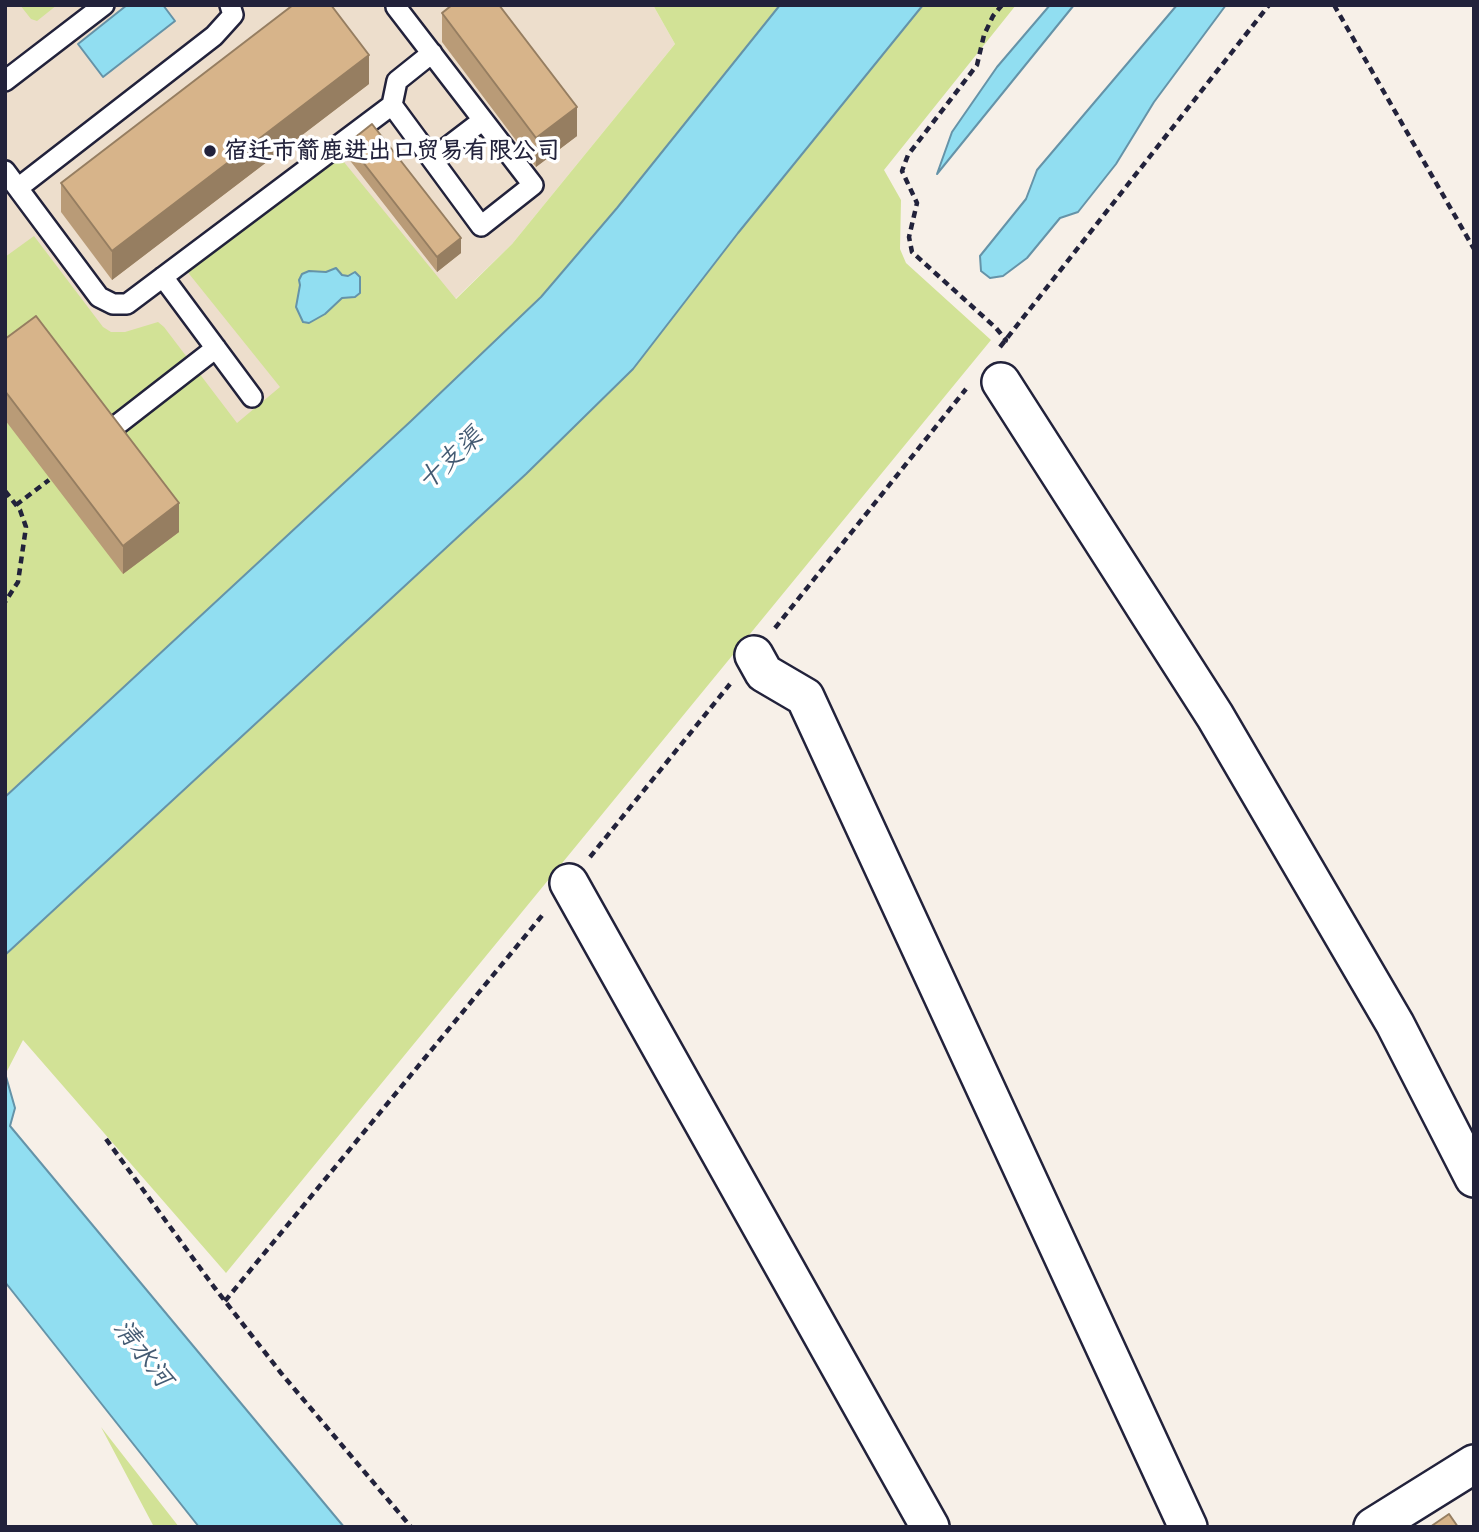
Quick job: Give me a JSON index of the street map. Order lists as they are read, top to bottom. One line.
{"water":["十支渠","清水河"],"places":["宿迁市箭鹿进出口贸易有限公司"]}
